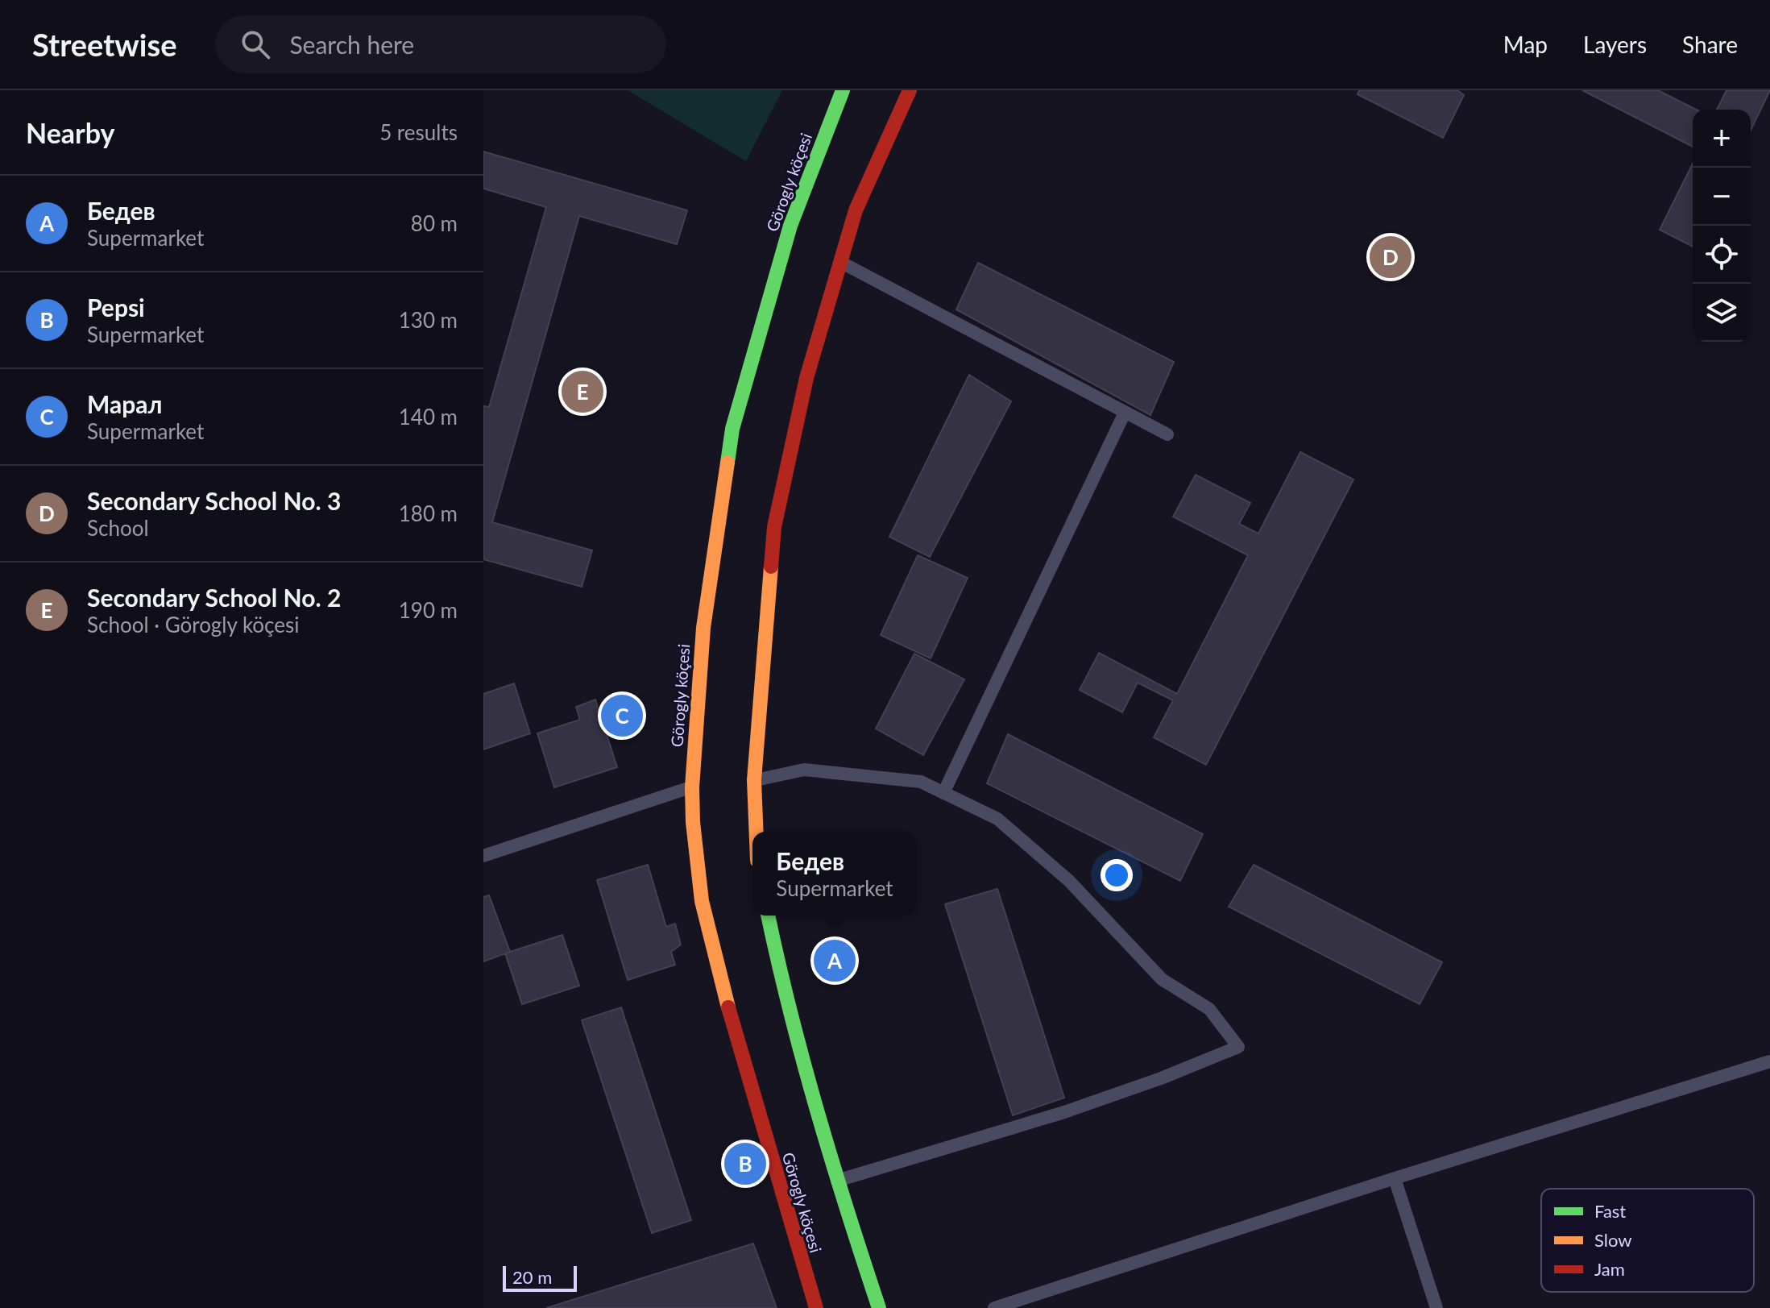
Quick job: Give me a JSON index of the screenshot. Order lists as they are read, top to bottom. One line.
{"streets":{"main road":["Görogly köçesi"]},"legend":["Fast","Slow","Jam"],"scale_bar":"20 m","page":{"header":"Streetwise","search":"Search here","nav":["Map","Layers","Share"],"heading":["Nearby","5 results"],"map_buttons":["+","−"],"list":[{"mark":"A","name":"Бедев","note":"Supermarket","value":"80 m"},{"mark":"B","name":"Pepsi","note":"Supermarket","value":"130 m"},{"mark":"C","name":"Марал","note":"Supermarket","value":"140 m"},{"mark":"D","name":"Secondary School No. 3","note":"School","value":"180 m"},{"mark":"E","name":"Secondary School No. 2","note":"School · Görogly köçesi","value":"190 m"}],"pins":["D","E","C","A","B"],"popup":["Бедев","Supermarket"],"scale":"20 m"}}
